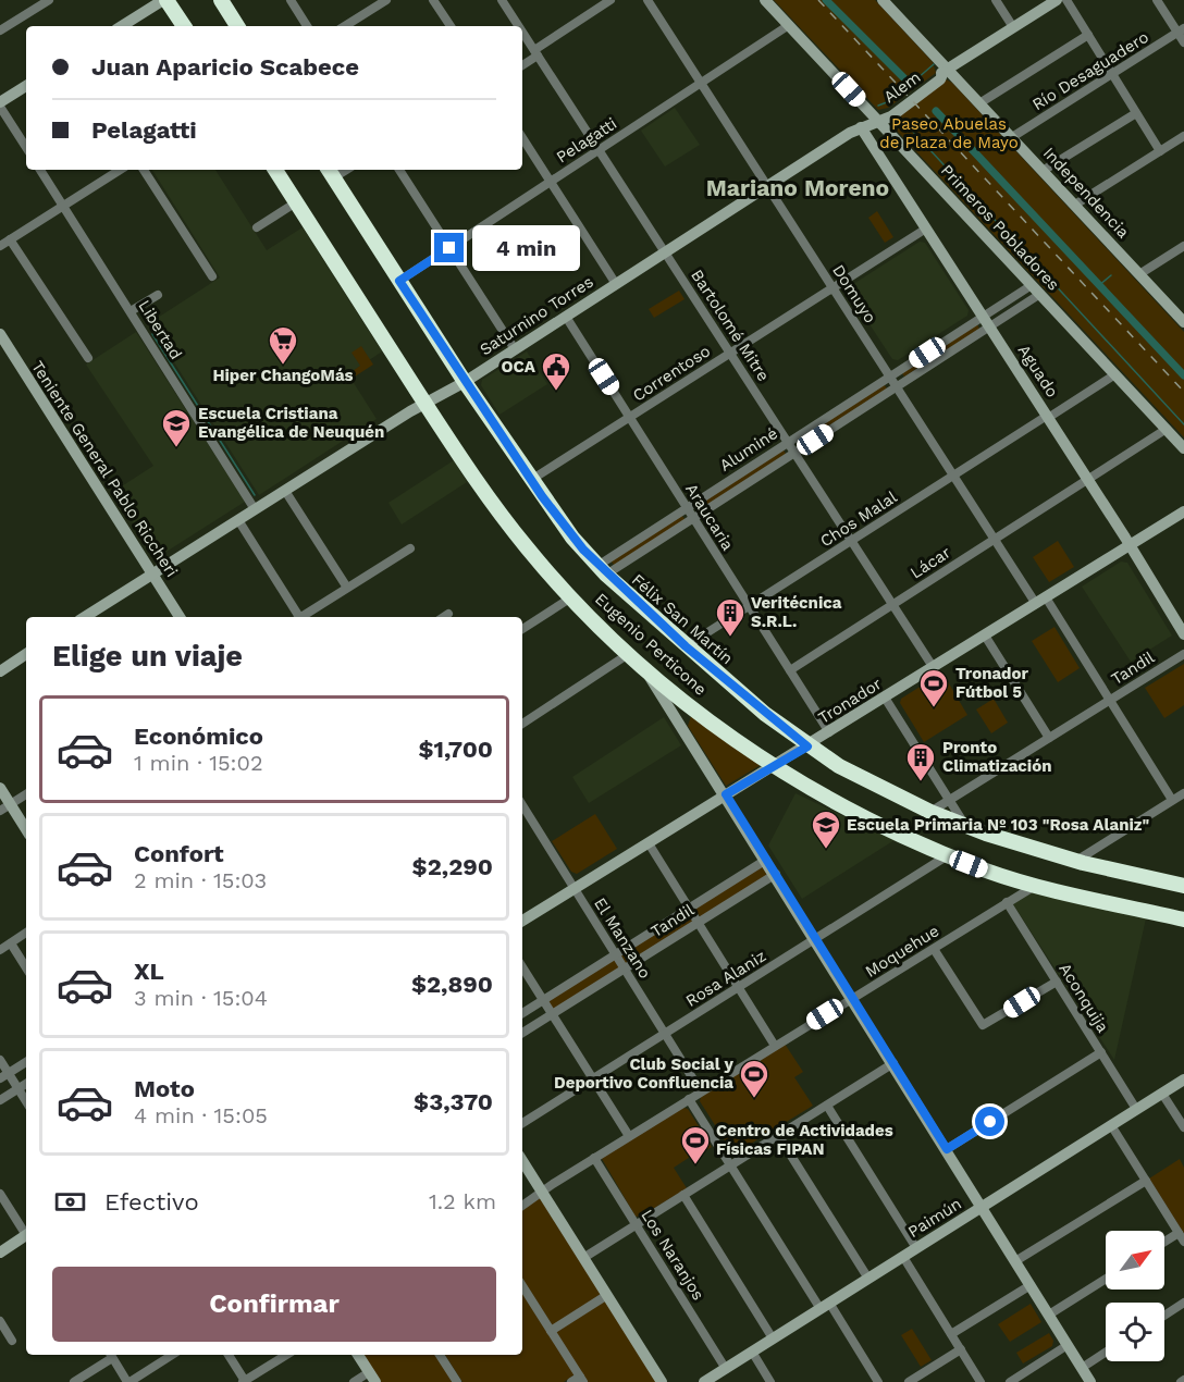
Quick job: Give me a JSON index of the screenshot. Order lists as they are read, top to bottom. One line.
{"streets":{"highway":["Félix San Martín","Eugenio Perticone"],"street":["Río Desaguadero","Alem","Pelagatti","Independencia","Primeros Pobladores","Domuyo","Saturnino Torres","Bartolomé Mitre","Libertad","Aguado","Correntoso","Aluminé","Teniente General Pablo Riccheri","Araucaria","Chos Malal","Lácar","Tandil","Tronador","El Manzano","Moquehue","Rosa Alaniz","Aconquija","Paimún","Los Naranjos"]},"crossings":[["Río Desaguadero","Independencia"],["Alem","Independencia"],["Alem","Primeros Pobladores"],["Alem","Saturnino Torres"],["Pelagatti","Primeros Pobladores"],["Pelagatti","Domuyo"],["Pelagatti","Bartolomé Mitre"],["Pelagatti","Félix San Martín"],["Primeros Pobladores","Saturnino Torres"],["Primeros Pobladores","Chos Malal"],["Primeros Pobladores","Lácar"],["Domuyo","Saturnino Torres"],["Domuyo","Correntoso"],["Domuyo","Aluminé"],["Domuyo","Chos Malal"],["Domuyo","Lácar"],["Domuyo","Tandil"],["Domuyo","Tronador"],["Saturnino Torres","Bartolomé Mitre"],["Saturnino Torres","Libertad"],["Saturnino Torres","Aguado"],["Saturnino Torres","Teniente General Pablo Riccheri"],["Saturnino Torres","Araucaria"],["Saturnino Torres","Félix San Martín"],["Saturnino Torres","Eugenio Perticone"],["Bartolomé Mitre","Correntoso"],["Bartolomé Mitre","Aluminé"],["Bartolomé Mitre","Chos Malal"],["Bartolomé Mitre","Lácar"],["Bartolomé Mitre","Tronador"],["Aguado","Correntoso"],["Aguado","Aluminé"],["Aguado","Chos Malal"],["Aguado","Lácar"],["Aguado","Tronador"],["Correntoso","Araucaria"],["Correntoso","Félix San Martín"],["Aluminé","Araucaria"],["Aluminé","Félix San Martín"],["Araucaria","Chos Malal"],["Araucaria","Lácar"],["Araucaria","Tronador"],["Chos Malal","Félix San Martín"],["Félix San Martín","Tandil"],["Félix San Martín","Tronador"],["Eugenio Perticone","Tronador"],["Eugenio Perticone","Moquehue"],["Eugenio Perticone","Rosa Alaniz"],["Tandil","El Manzano"],["Tronador","El Manzano"],["El Manzano","Moquehue"],["El Manzano","Rosa Alaniz"],["Moquehue","Aconquija"],["Moquehue","Los Naranjos"],["Aconquija","Paimún"],["Paimún","Los Naranjos"]],"districts":["Mariano Moreno"],"parks":["Paseo Abuelas de Plaza de Mayo"],"places":{"supermarket":["Hiper ChangoMás"],"public building":["OCA"],"school or university":["Escuela Cristiana Evangélica de Neuquén","Escuela Primaria Nº 103 \"Rosa Alaniz\""],"building":["Veritécnica S.R.L.","Pronto Climatización"],"sports":["Tronador Fútbol 5","Club Social y Deportivo Confluencia","Centro de Actividades Físicas FIPAN"]},"north":"top right","page":{"banner":["Juan Aparicio Scabece","Pelagatti"],"bubble":"4 min","heading":"Elige un viaje","list":[{"name":"Económico","note":"1 min · 15:02","value":"$1,700"},{"name":"Confort","note":"2 min · 15:03","value":"$2,290"},{"name":"XL","note":"3 min · 15:04","value":"$2,890"},{"name":"Moto","note":"4 min · 15:05","value":"$3,370"}],"pay":["Efectivo","1.2 km"],"buttons":"Confirmar"}}
